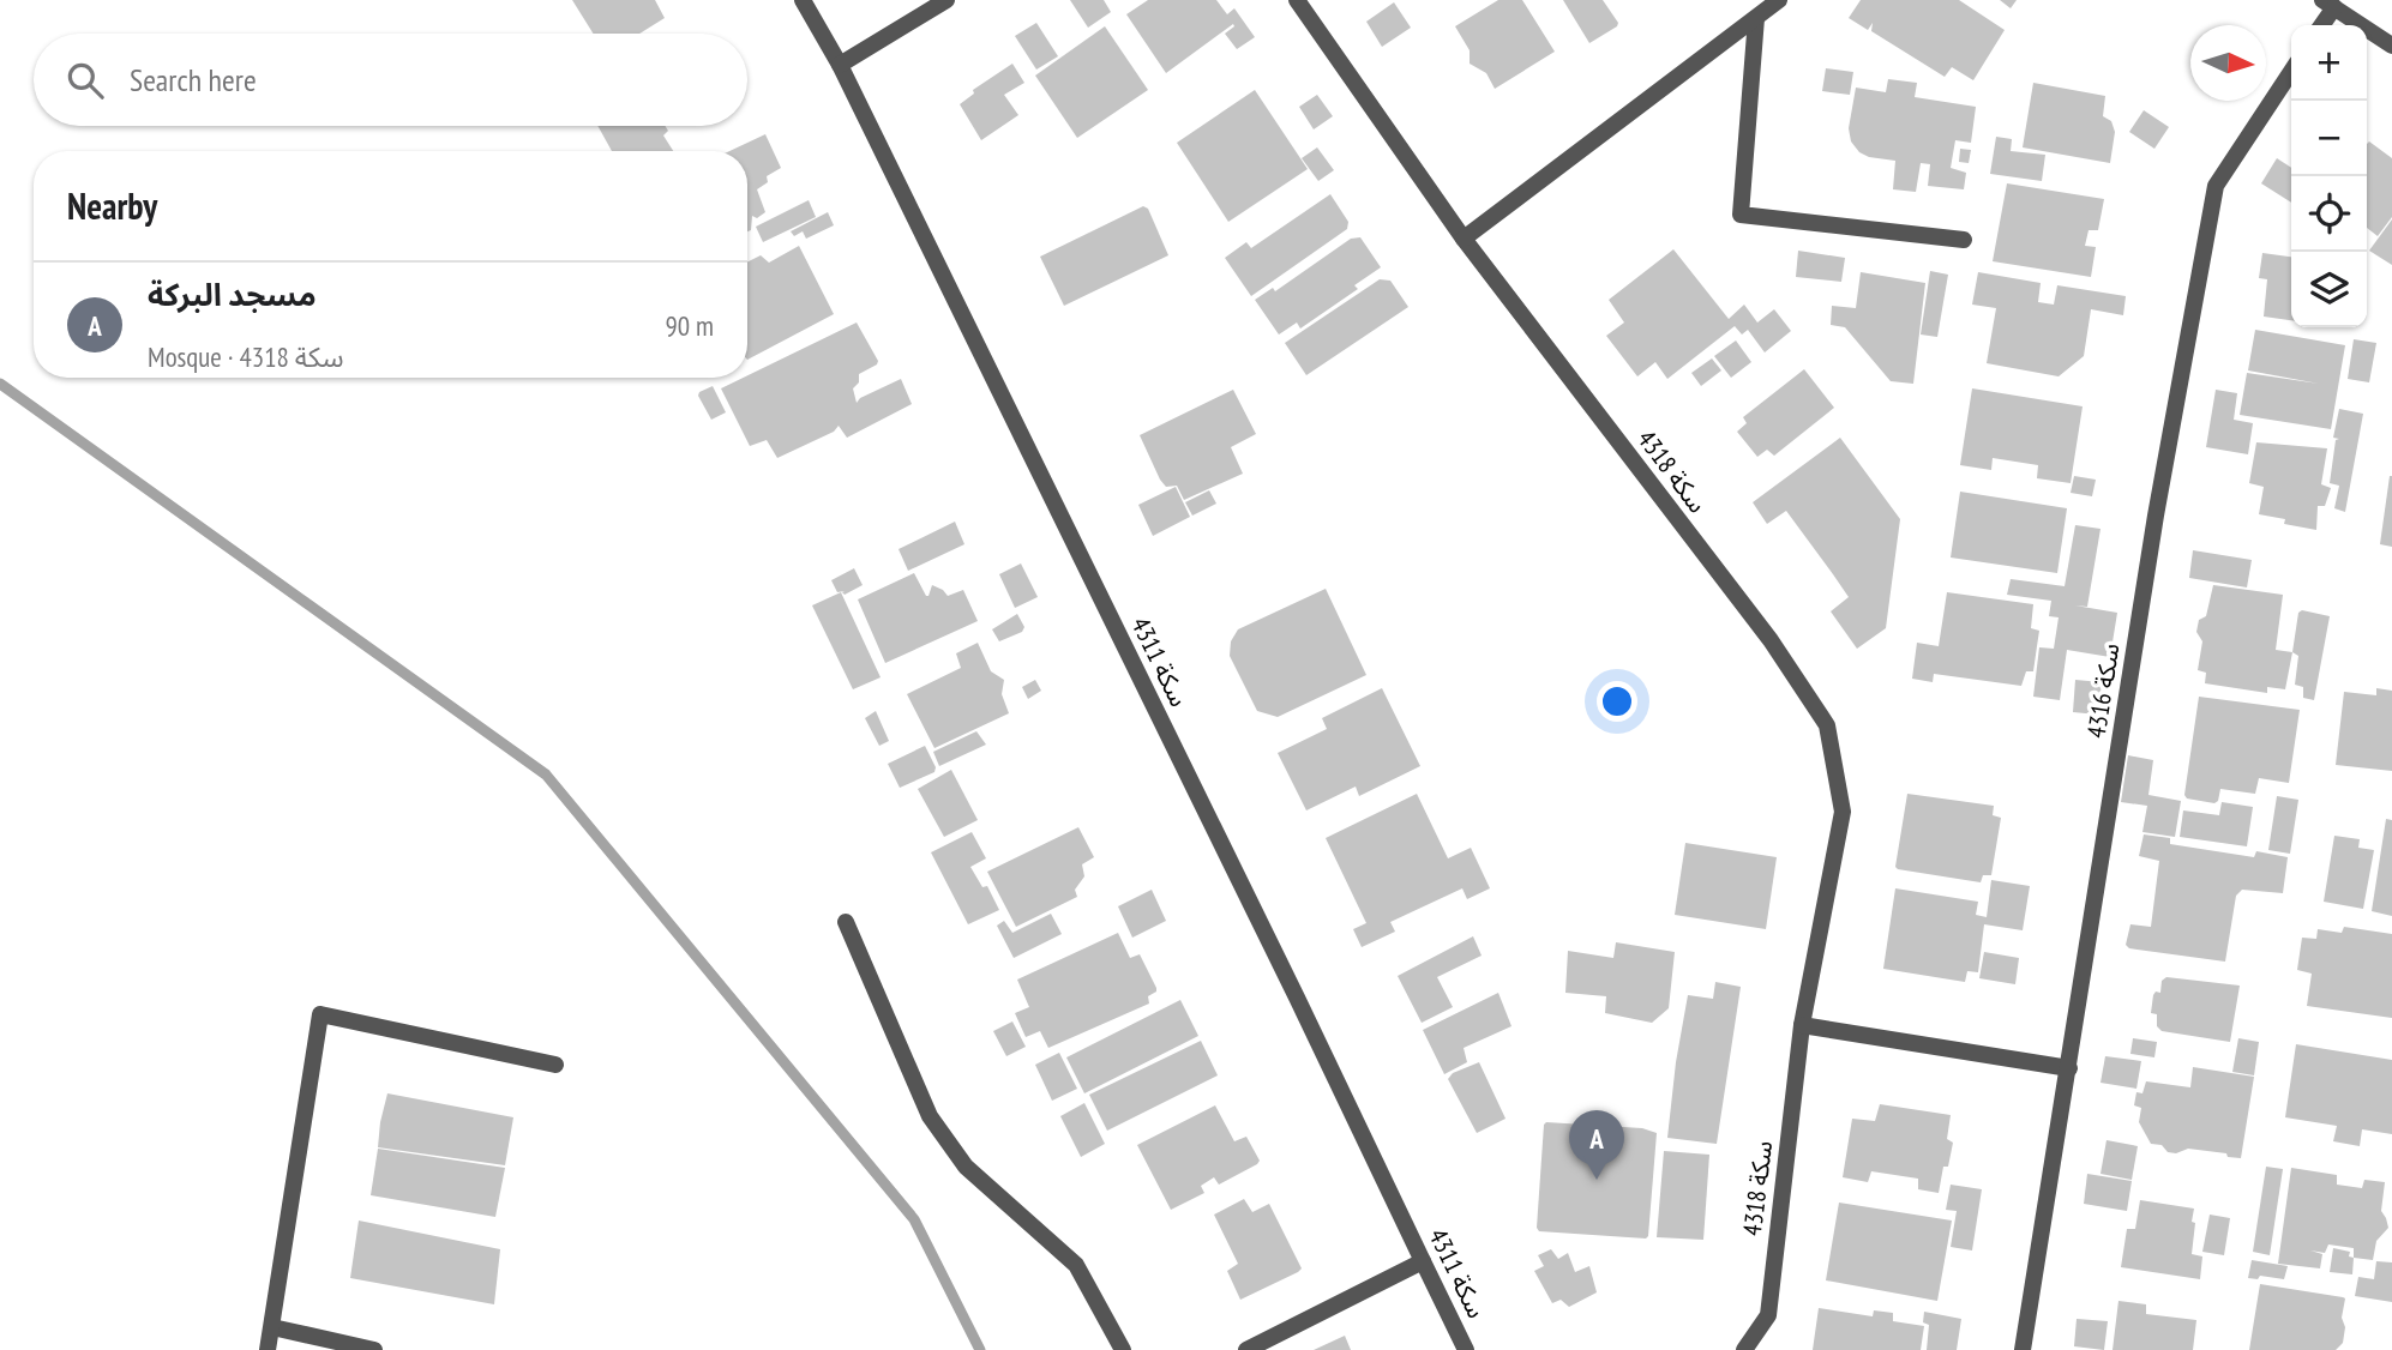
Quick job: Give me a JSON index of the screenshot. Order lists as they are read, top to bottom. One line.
{"streets":{"street":["سكة 4318","سكة 4311","سكة 4316"]},"north":"right","page":{"map_buttons":["+","−"],"search":"Search here","heading":"Nearby","list":[{"mark":"A","name":"مسجد البركة","note":"Mosque · سكة 4318","value":"90 m"}],"pins":"A"}}
